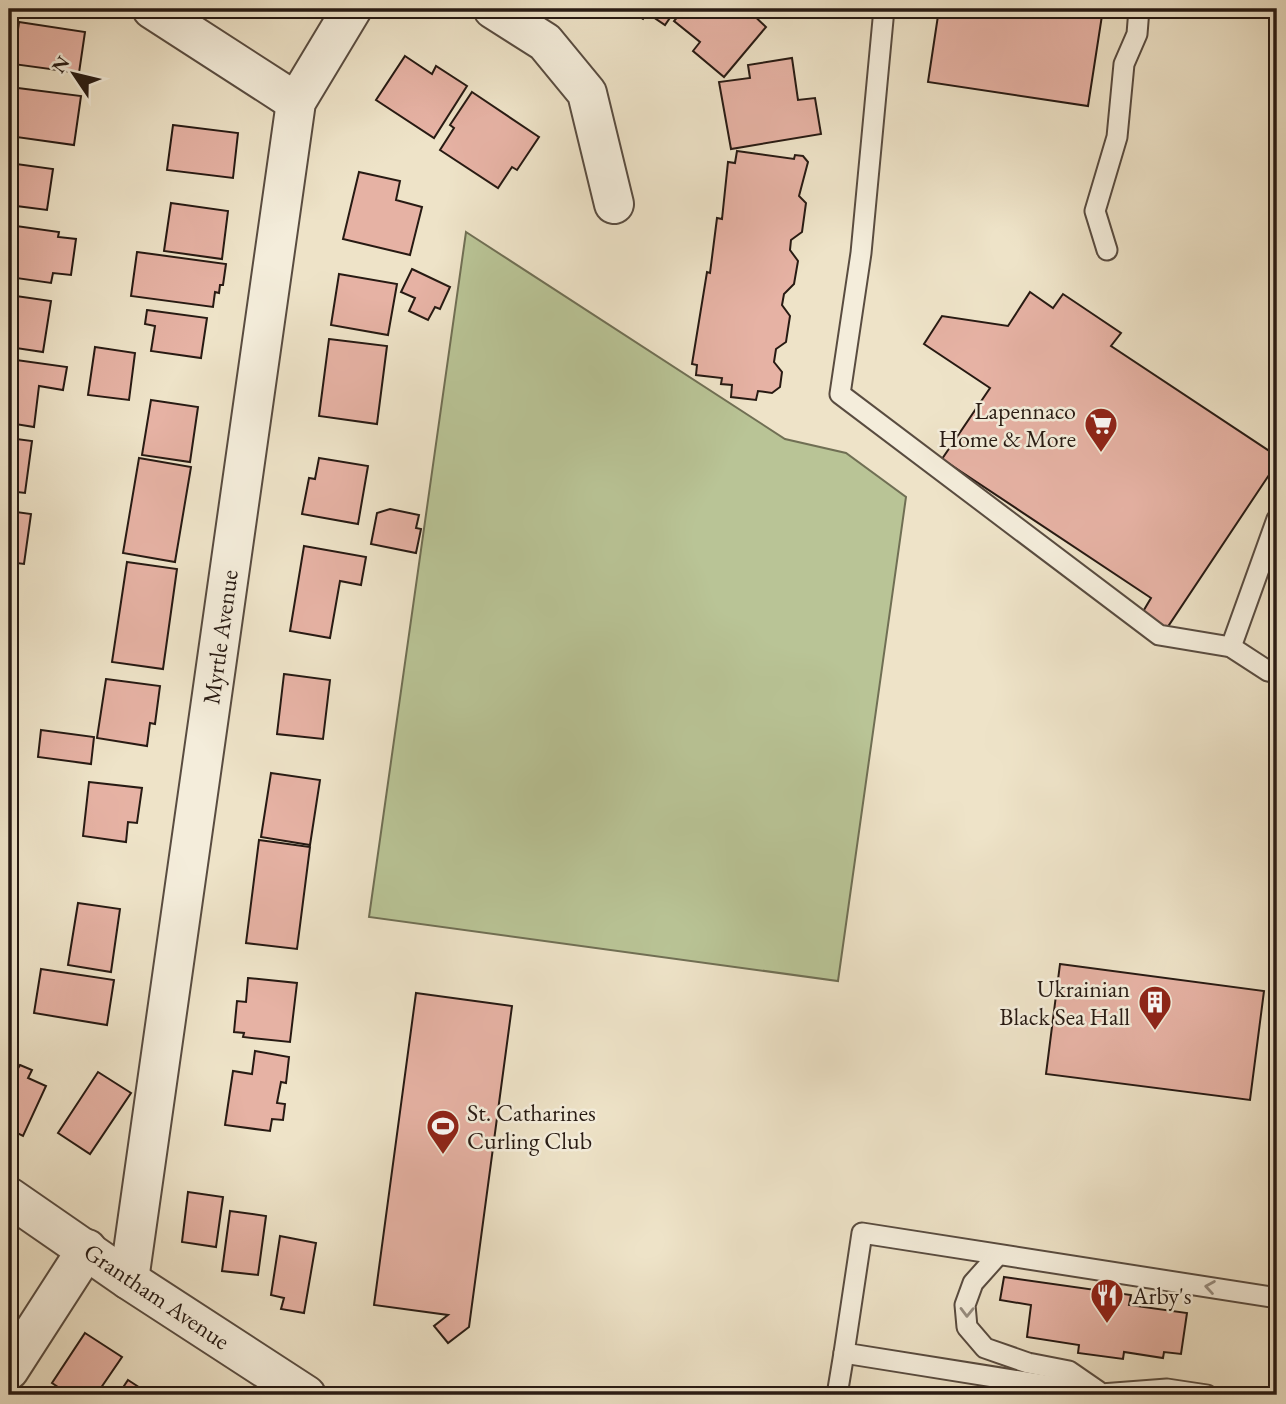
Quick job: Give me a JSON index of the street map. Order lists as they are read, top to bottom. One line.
{"streets":{"street":["Myrtle Avenue","Grantham Avenue"]},"crossings":[["Myrtle Avenue","Grantham Avenue"]],"places":{"supermarket":["Lapennaco Home & More"],"building":["Ukrainian Black Sea Hall"],"sports":["St. Catharines Curling Club"],"restaurant":["Arby's"]},"north":"top left"}
